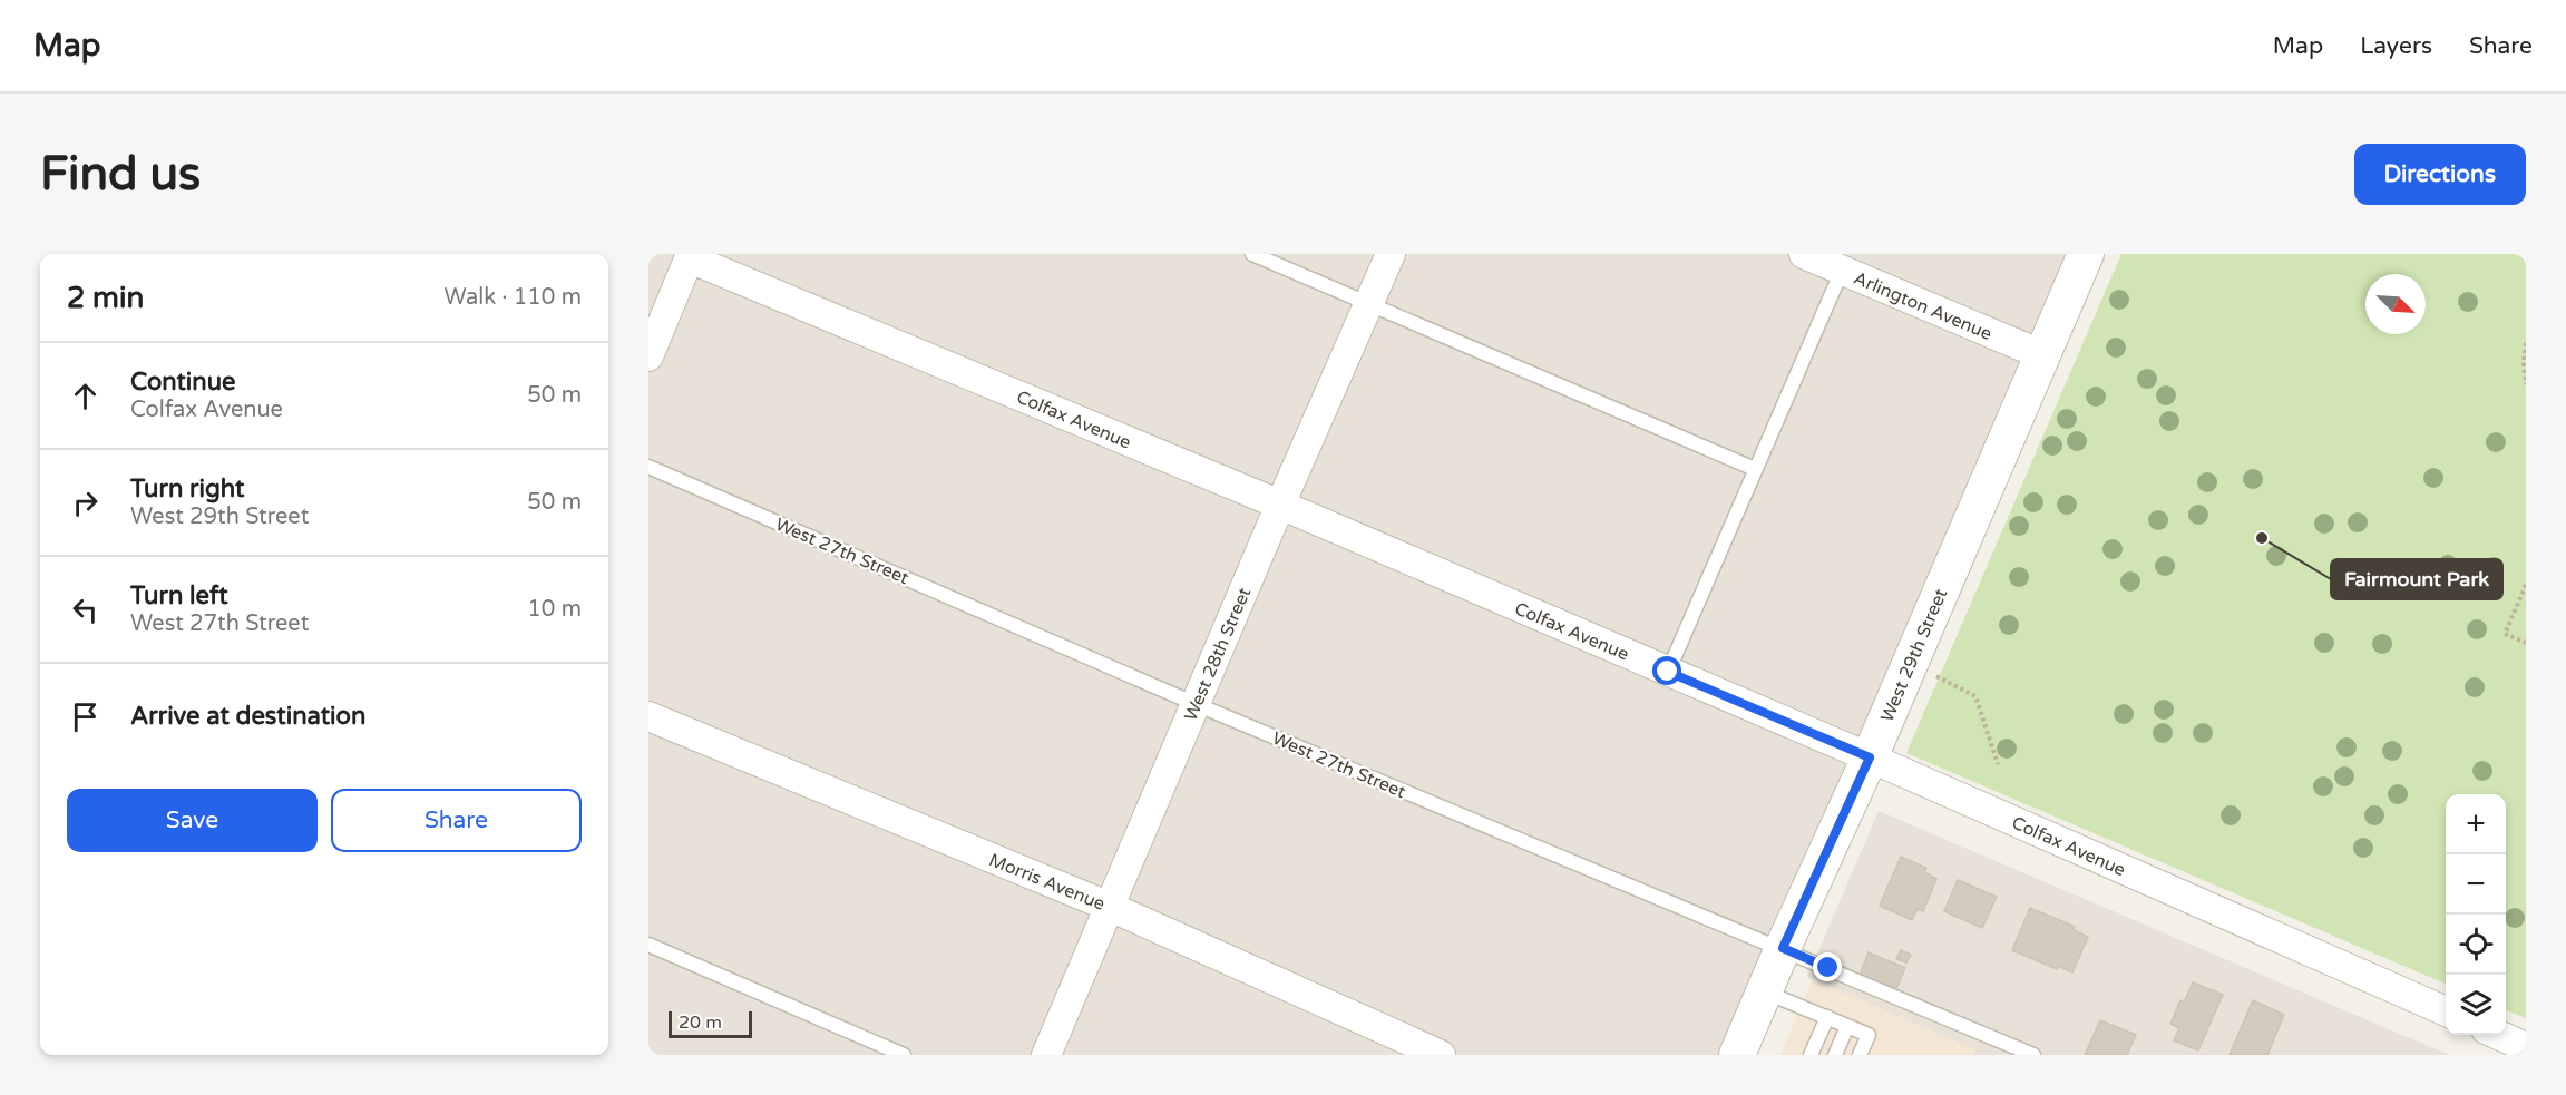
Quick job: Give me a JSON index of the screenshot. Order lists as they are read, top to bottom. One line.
{"streets":{"street":["Arlington Avenue","Colfax Avenue","West 28th Street","West 29th Street","Morris Avenue"],"lane":["West 27th Street"]},"crossings":[["Arlington Avenue","West 29th Street"],["Colfax Avenue","West 28th Street"],["Colfax Avenue","West 29th Street"],["West 27th Street","West 28th Street"],["West 27th Street","West 29th Street"],["West 28th Street","Morris Avenue"]],"places":["Fairmount Park"],"scale_bar":"20 m","north":"bottom right","page":{"header":"Map","nav":["Map","Layers","Share"],"buttons":["Directions",["Save","Share"]],"title":"Find us","heading":["2 min","Walk · 110 m"],"list":[["Continue","Colfax Avenue","50 m"],["Turn right","West 29th Street","50 m"],["Turn left","West 27th Street","10 m"],"Arrive at destination"],"map_buttons":["+","−"],"scale":"20 m"}}
